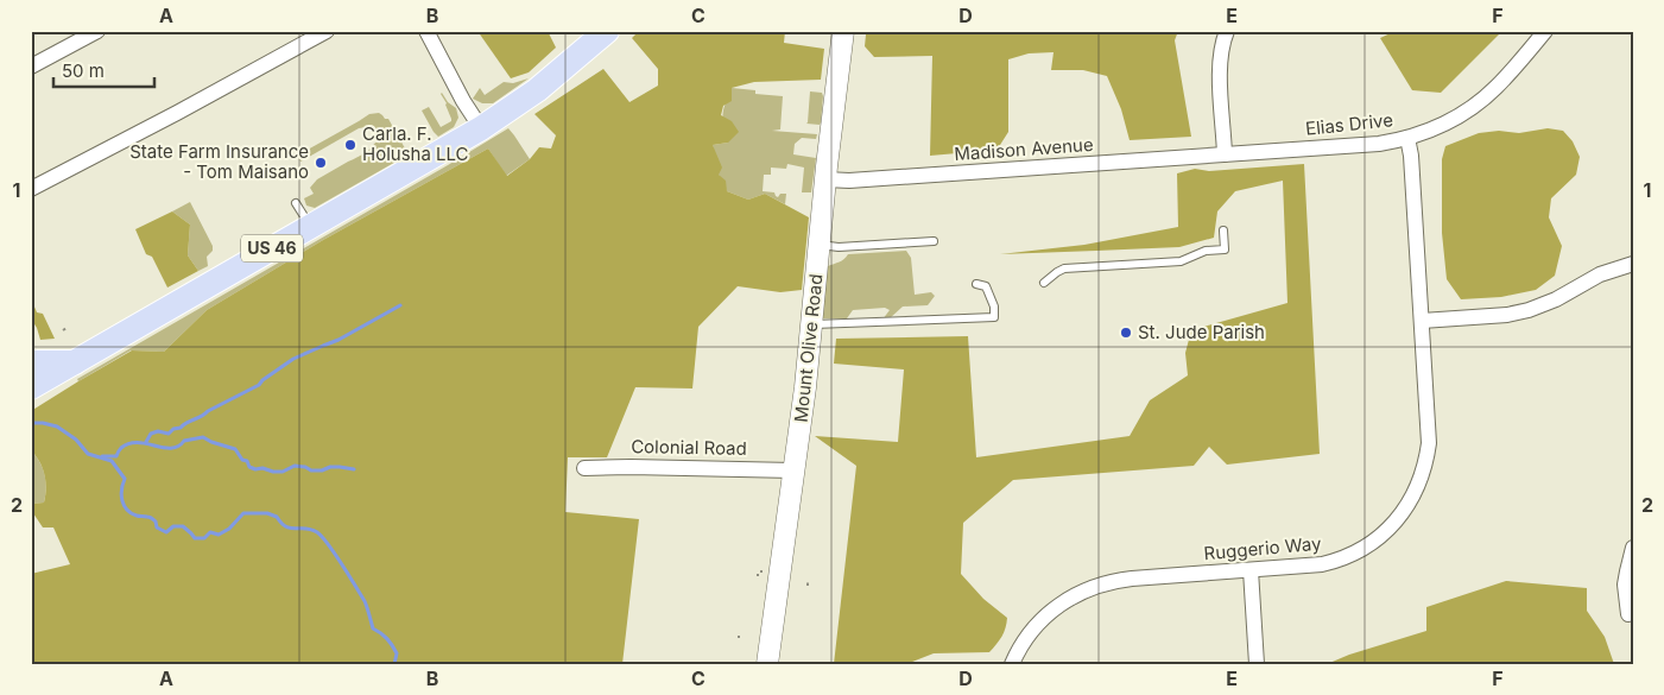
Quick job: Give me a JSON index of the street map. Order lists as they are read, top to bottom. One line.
{"streets":{"main road":["US 46","Mount Olive Road"],"street":["Elias Drive","Madison Avenue","Colonial Road","Ruggerio Way"]},"crossings":[["Elias Drive","Madison Avenue"],["Elias Drive","Ruggerio Way"],["Madison Avenue","Mount Olive Road"],["Mount Olive Road","Colonial Road"]],"places":["Carla. F. Holusha LLC","State Farm Insurance - Tom Maisano","St. Jude Parish"],"scale_bar":"50 m","grid":{"columns":["A","B","C","D","E","F"],"rows":["1","2"]}}
